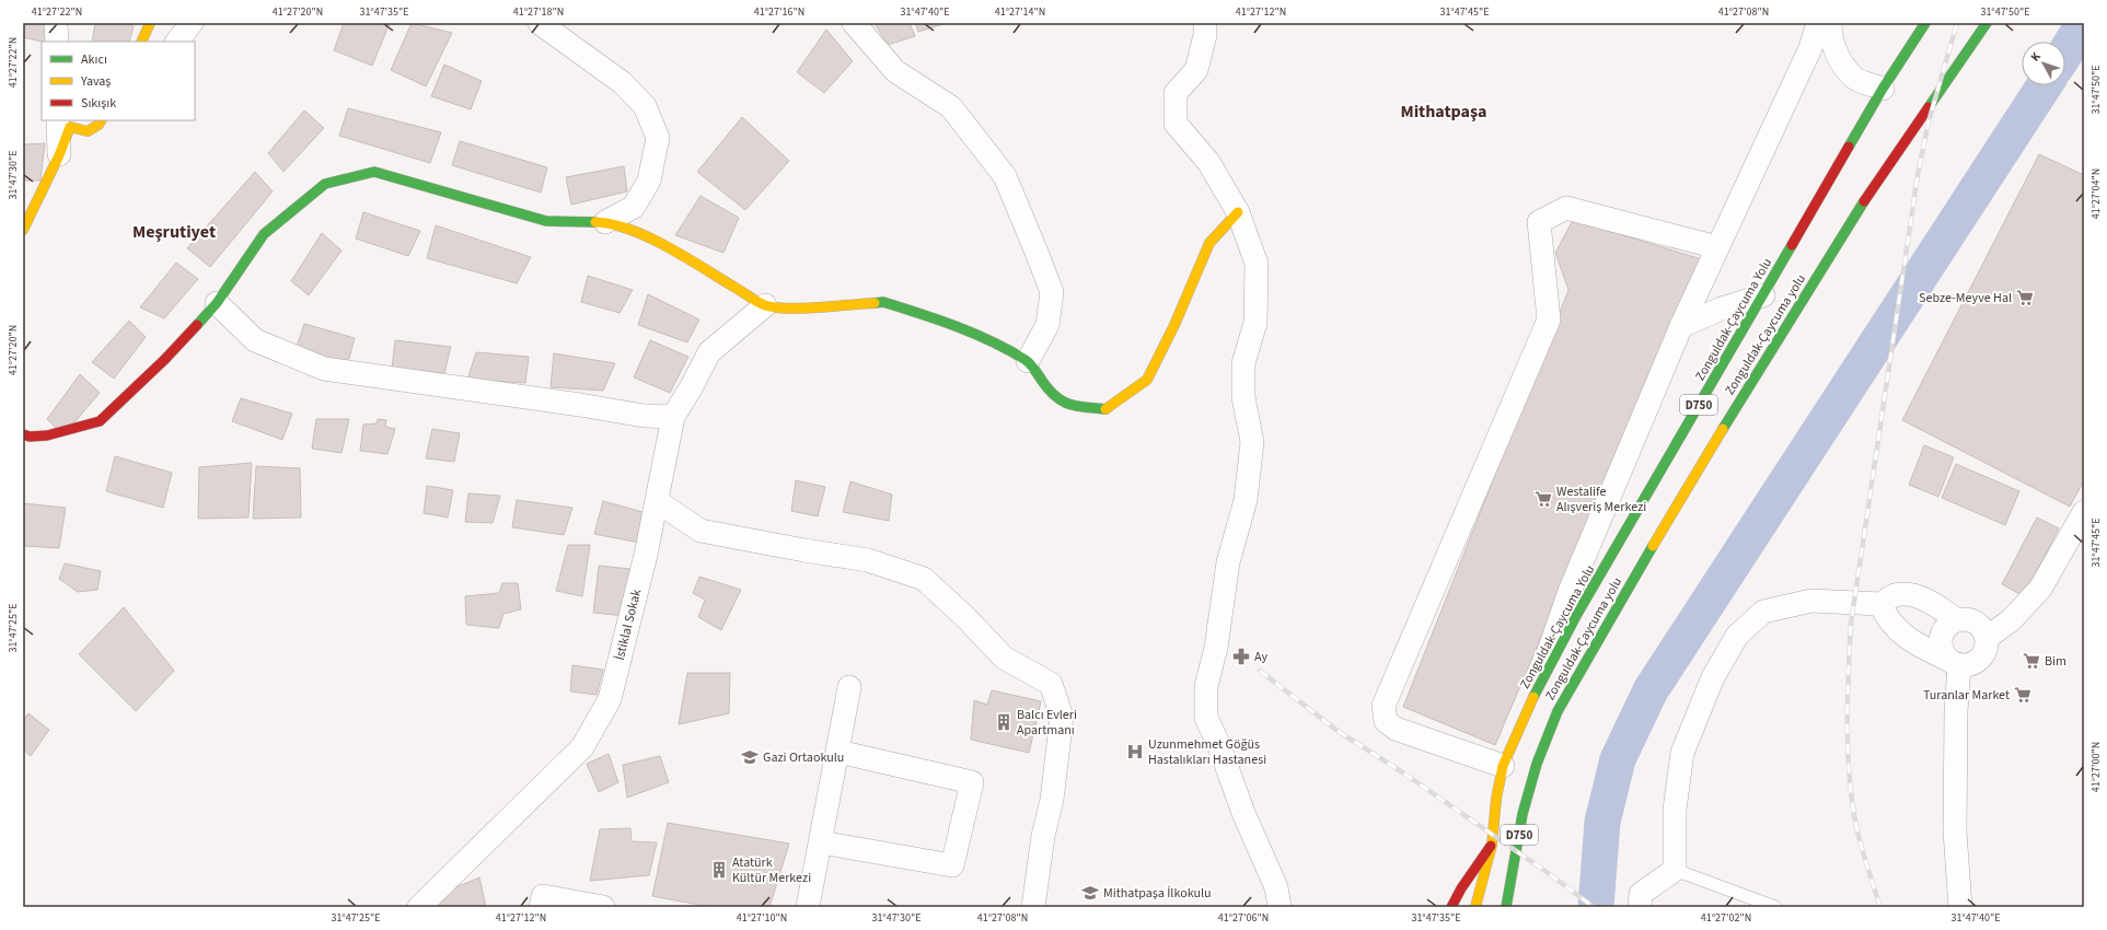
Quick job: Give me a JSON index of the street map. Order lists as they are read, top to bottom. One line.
{"streets":{"main road":["Zonguldak-Çaycuma Yolu","Zonguldak-Çaycuma yolu","D750"],"street":["İstiklal Sokak"]},"crossings":[["Zonguldak-Çaycuma Yolu","D750"]],"districts":["Mithatpaşa","Meşrutiyet"],"places":{"supermarket":["Sebze-Meyve Hal","Westalife Alışveriş Merkezi","Bim","Turanlar Market"],"pharmacy":["Ay"],"building":["Balcı Evleri Apartmanı","Atatürk Kültür Merkezi"],"hospital":["Uzunmehmet Göğüs Hastalıkları Hastanesi"],"school or university":["Gazi Ortaokulu","Mithatpaşa İlkokulu"]},"legend":["Akıcı","Yavaş","Sıkışık"],"north":"top left","coordinates":["41°27'22\"N","41°27'20\"N","31°47'35\"E","41°27'18\"N","41°27'16\"N","31°47'40\"E","41°27'14\"N","41°27'12\"N","31°47'45\"E","41°27'08\"N","31°47'50\"E","31°47'30\"E","41°27'04\"N","31°47'25\"E","41°27'00\"N","41°27'10\"N","41°27'06\"N","41°27'02\"N"]}
